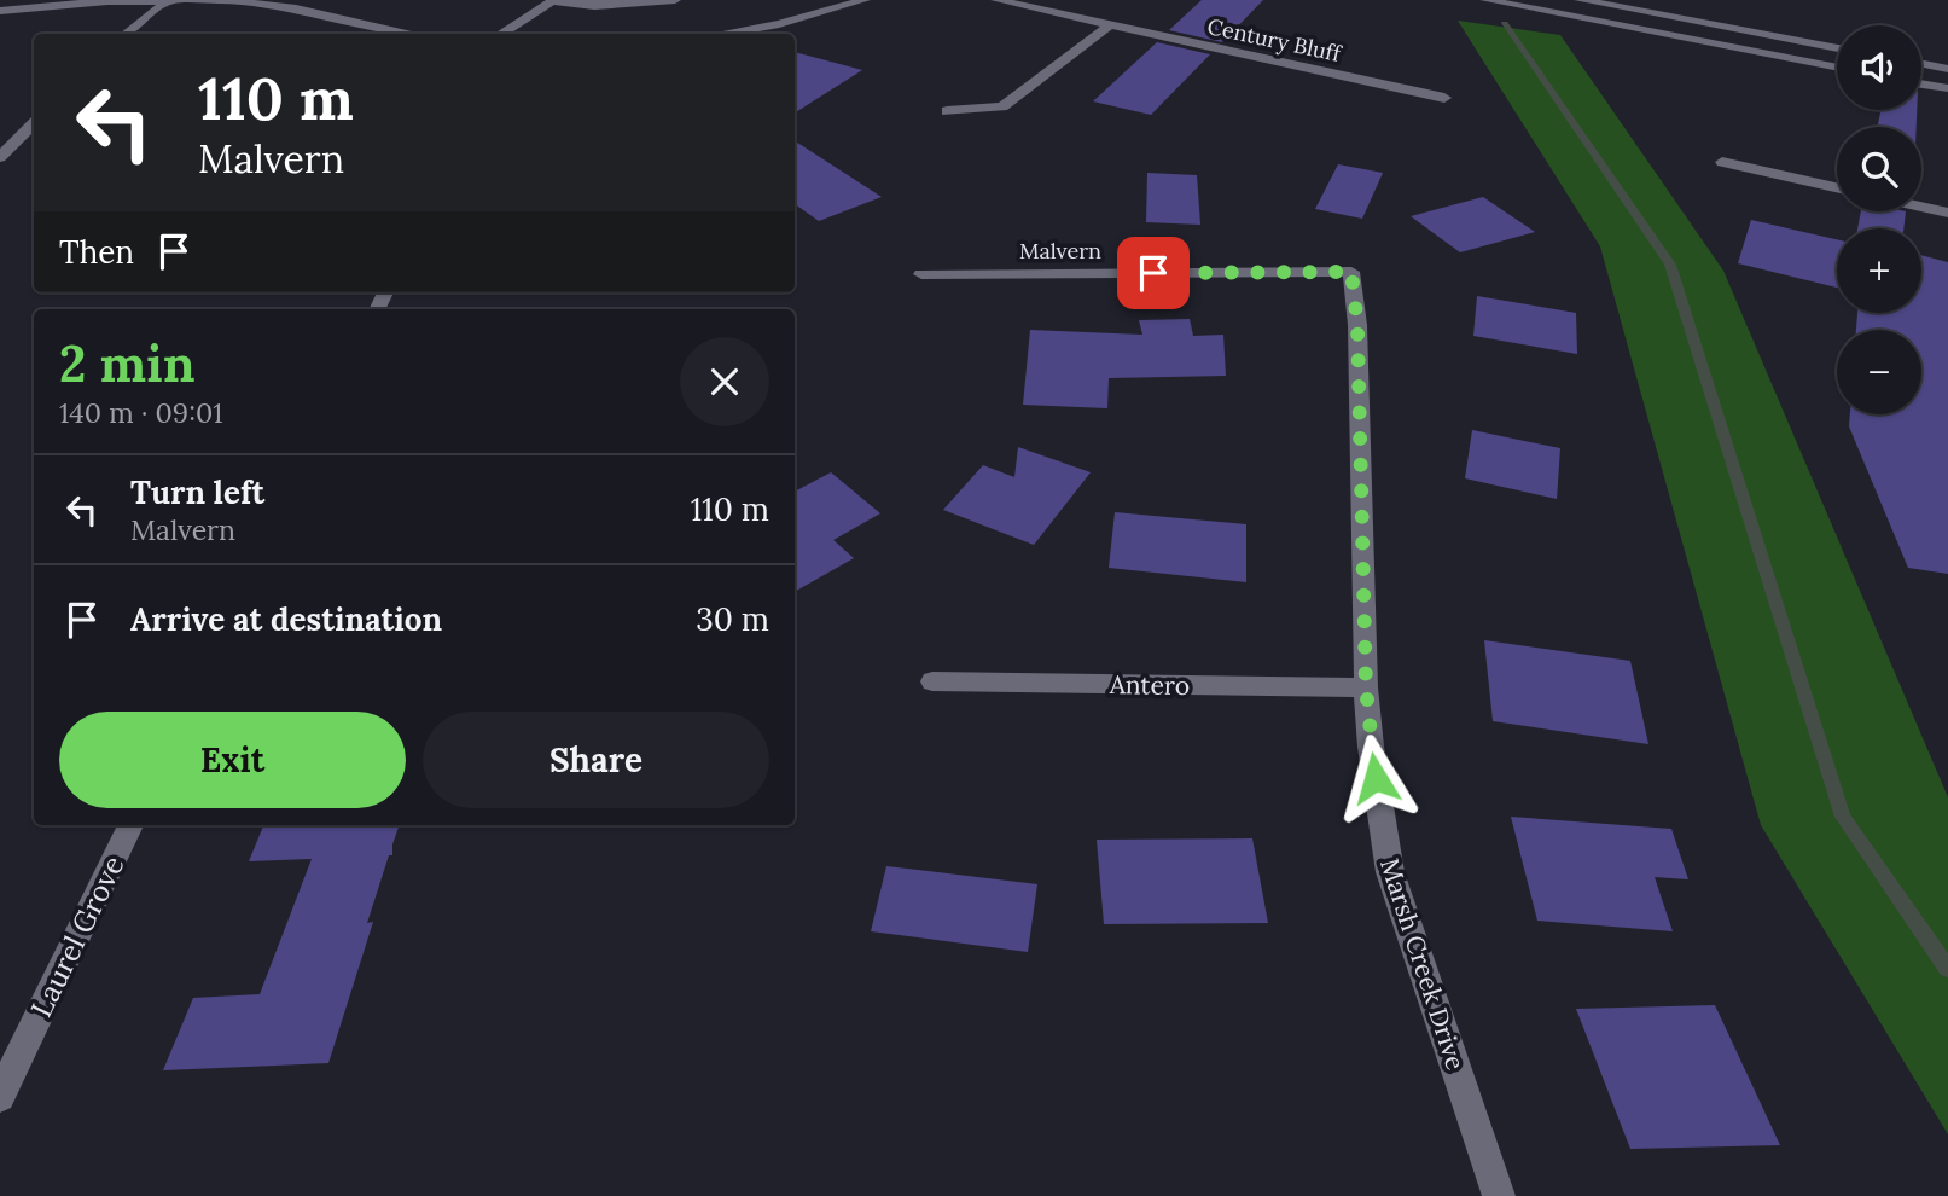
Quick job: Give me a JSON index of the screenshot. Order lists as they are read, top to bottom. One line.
{"streets":{"street":["Century Bluff","Malvern","Antero","Laurel Grove","Marsh Creek Drive"]},"crossings":[["Malvern","Marsh Creek Drive"],["Antero","Marsh Creek Drive"]],"page":{"map_buttons":["+","−"],"turn":["110 m","Malvern"],"then":"Then","heading":["2 min","140 m · 09:01"],"list":[{"name":"Turn left","note":"Malvern","value":"110 m"},{"name":"Arrive at destination","value":"30 m"}],"buttons":["Exit","Share"]}}
